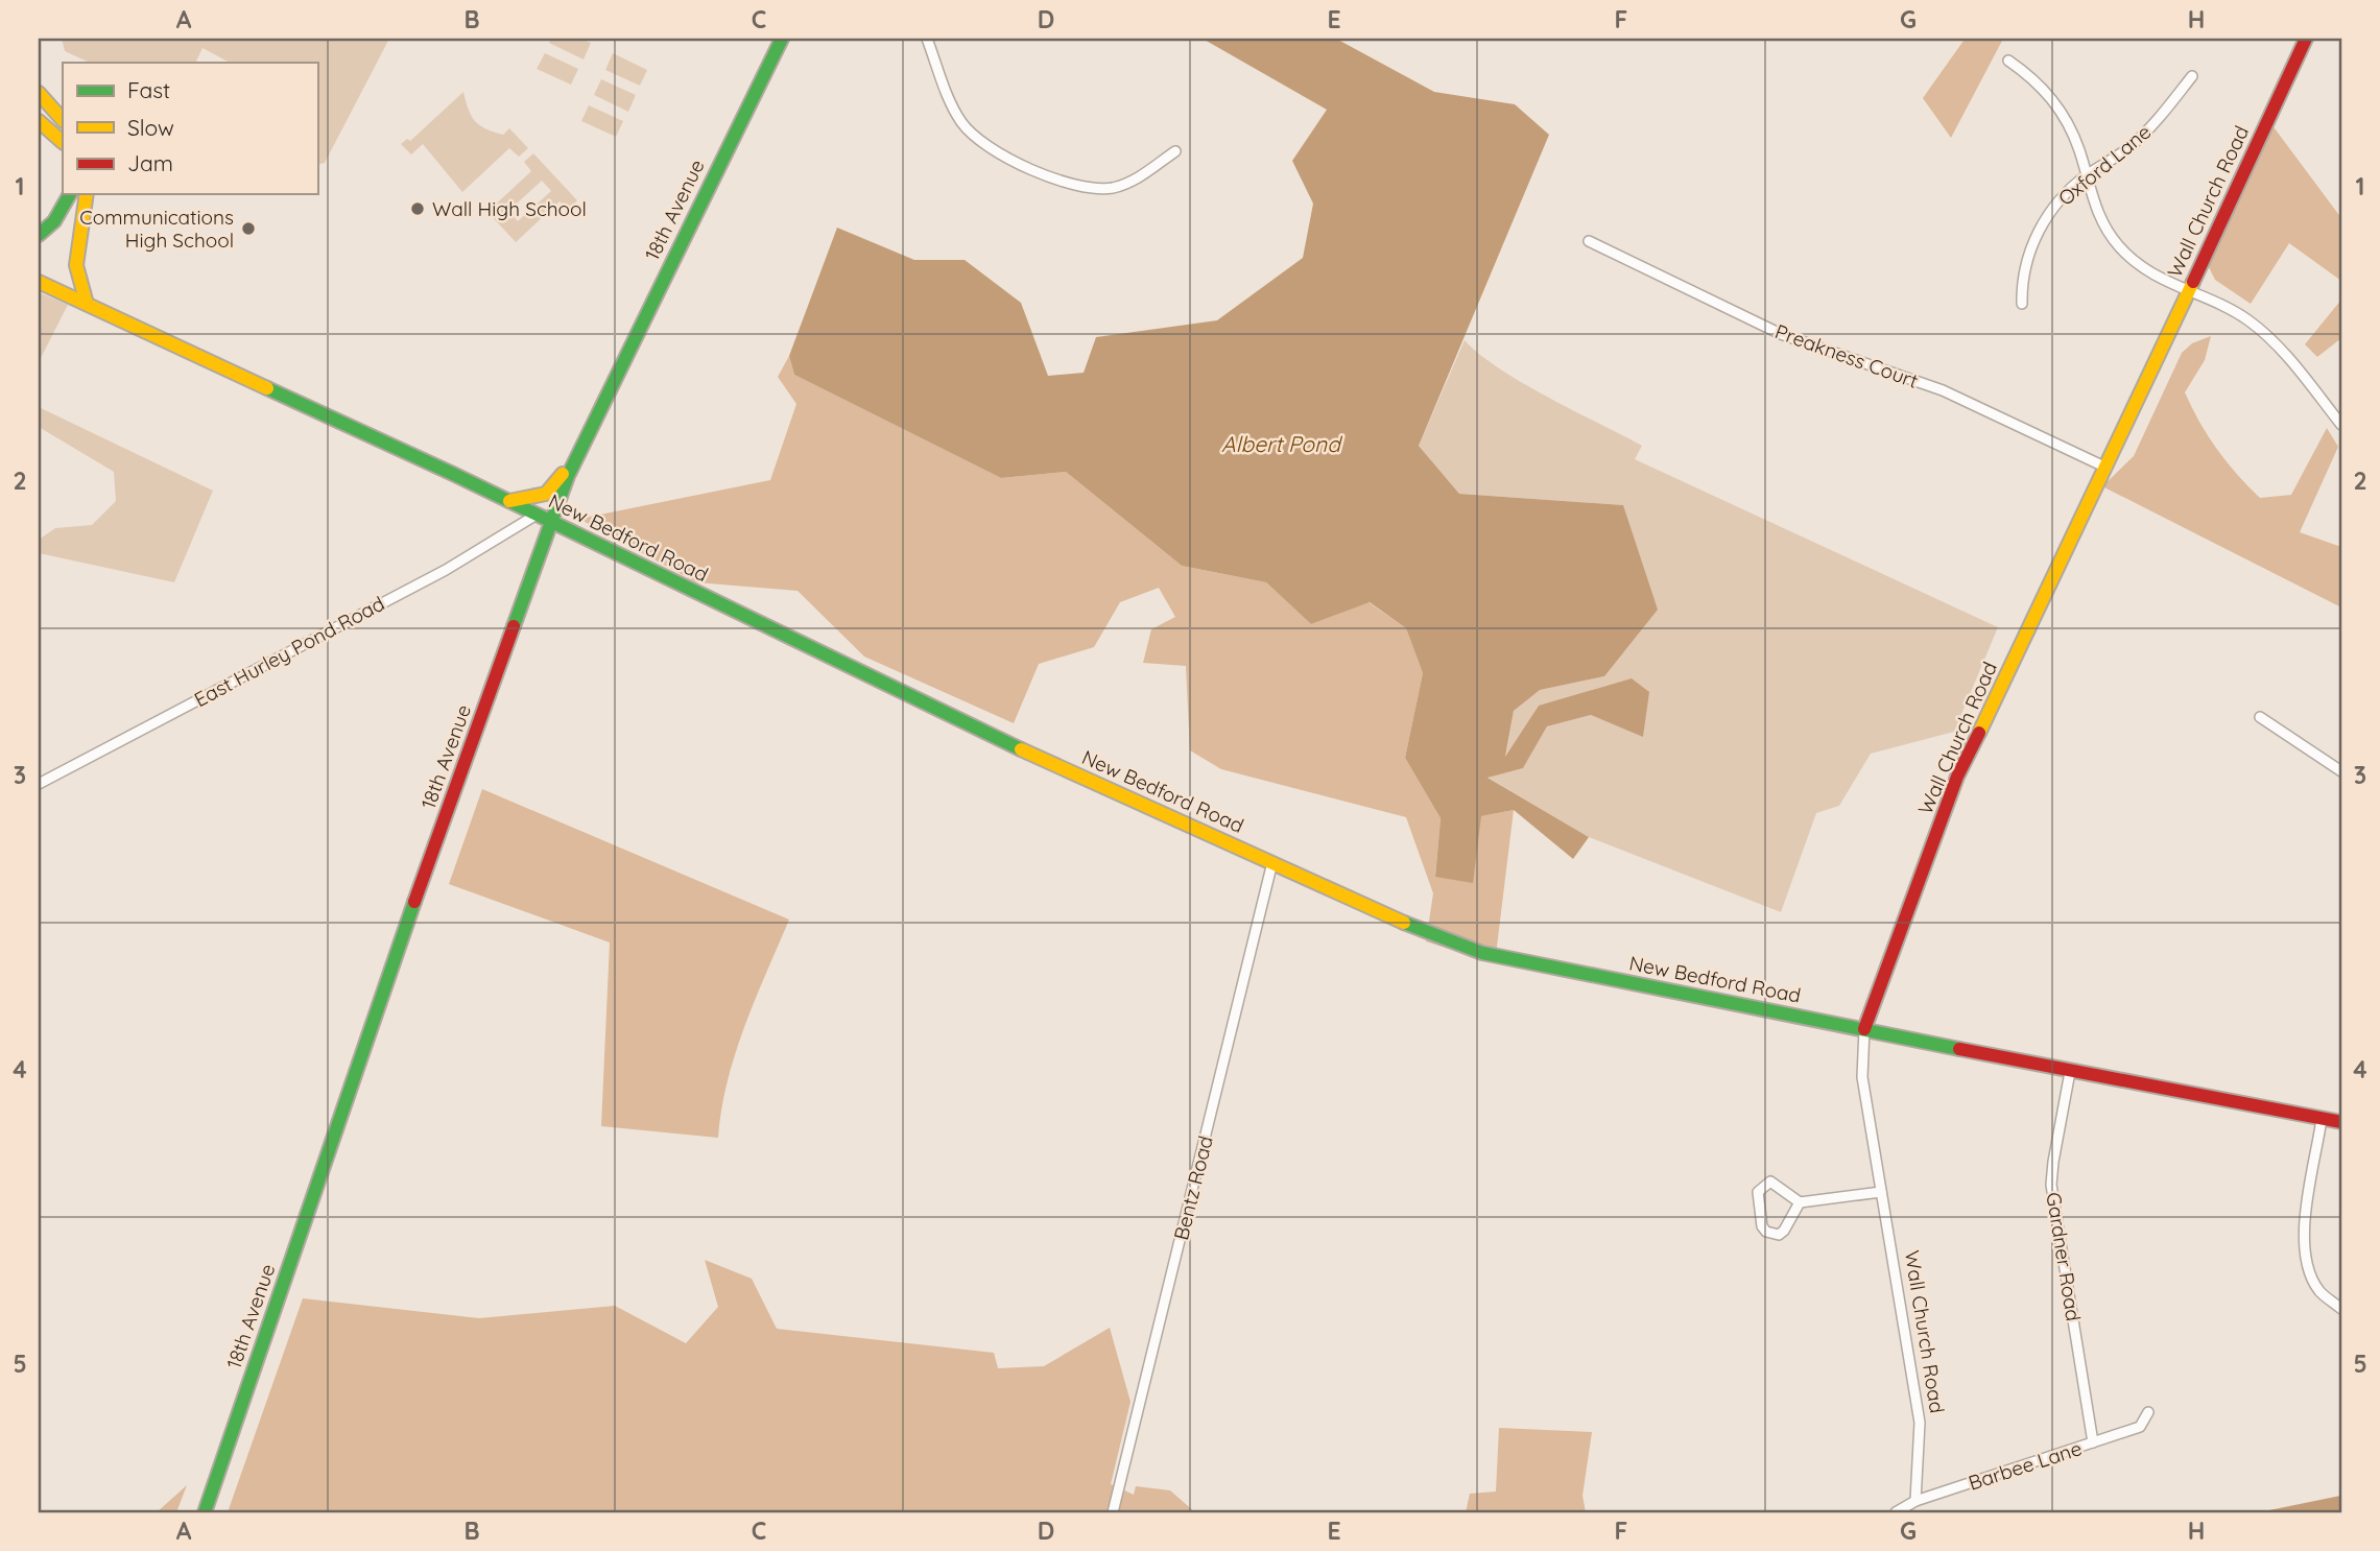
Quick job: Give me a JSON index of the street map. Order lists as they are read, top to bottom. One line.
{"streets":{"main road":["Wall Church Road","18th Avenue","New Bedford Road"],"street":["Oxford Lane","Preakness Court","East Hurley Pond Road","Bentz Road","Gardner Road","Barbee Lane"]},"crossings":[["Wall Church Road","Preakness Court"],["Wall Church Road","New Bedford Road"],["Wall Church Road","Barbee Lane"],["18th Avenue","New Bedford Road"],["New Bedford Road","East Hurley Pond Road"],["New Bedford Road","Bentz Road"],["New Bedford Road","Gardner Road"],["Gardner Road","Barbee Lane"]],"water":["Albert Pond"],"places":["Wall High School","Communications High School"],"legend":["Fast","Slow","Jam"],"grid":{"columns":["A","B","C","D","E","F","G","H"],"rows":["1","2","3","4","5"]}}
